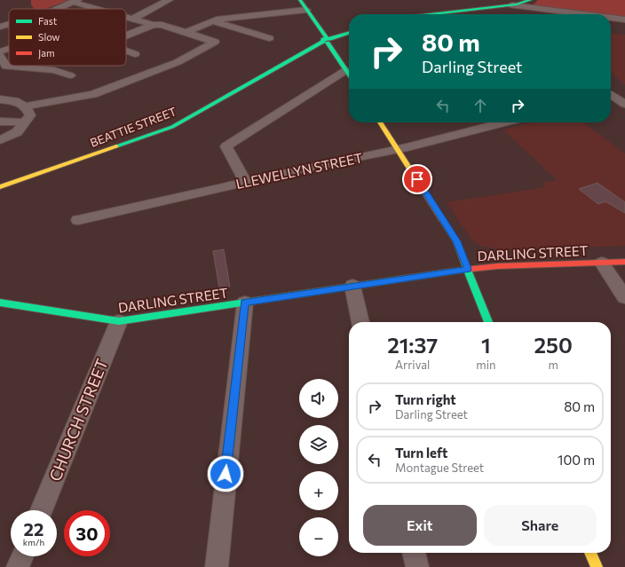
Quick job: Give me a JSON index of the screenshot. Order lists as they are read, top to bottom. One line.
{"streets":{"street":["BEATTIE STREET","LLEWELLYN STREET","DARLING STREET","CHURCH STREET"]},"crossings":[["DARLING STREET","CHURCH STREET"]],"legend":["Fast","Slow","Jam"],"page":{"turn":["80 m","Darling Street"],"eta":["21:37","Arrival","1","min","250","m"],"map_buttons":["+","−"],"list":[{"name":"Turn right","note":"Darling Street","value":"80 m"},{"name":"Turn left","note":"Montague Street","value":"100 m"}],"buttons":["Exit","Share"],"speed":"22 km/h","limit":"30"}}
